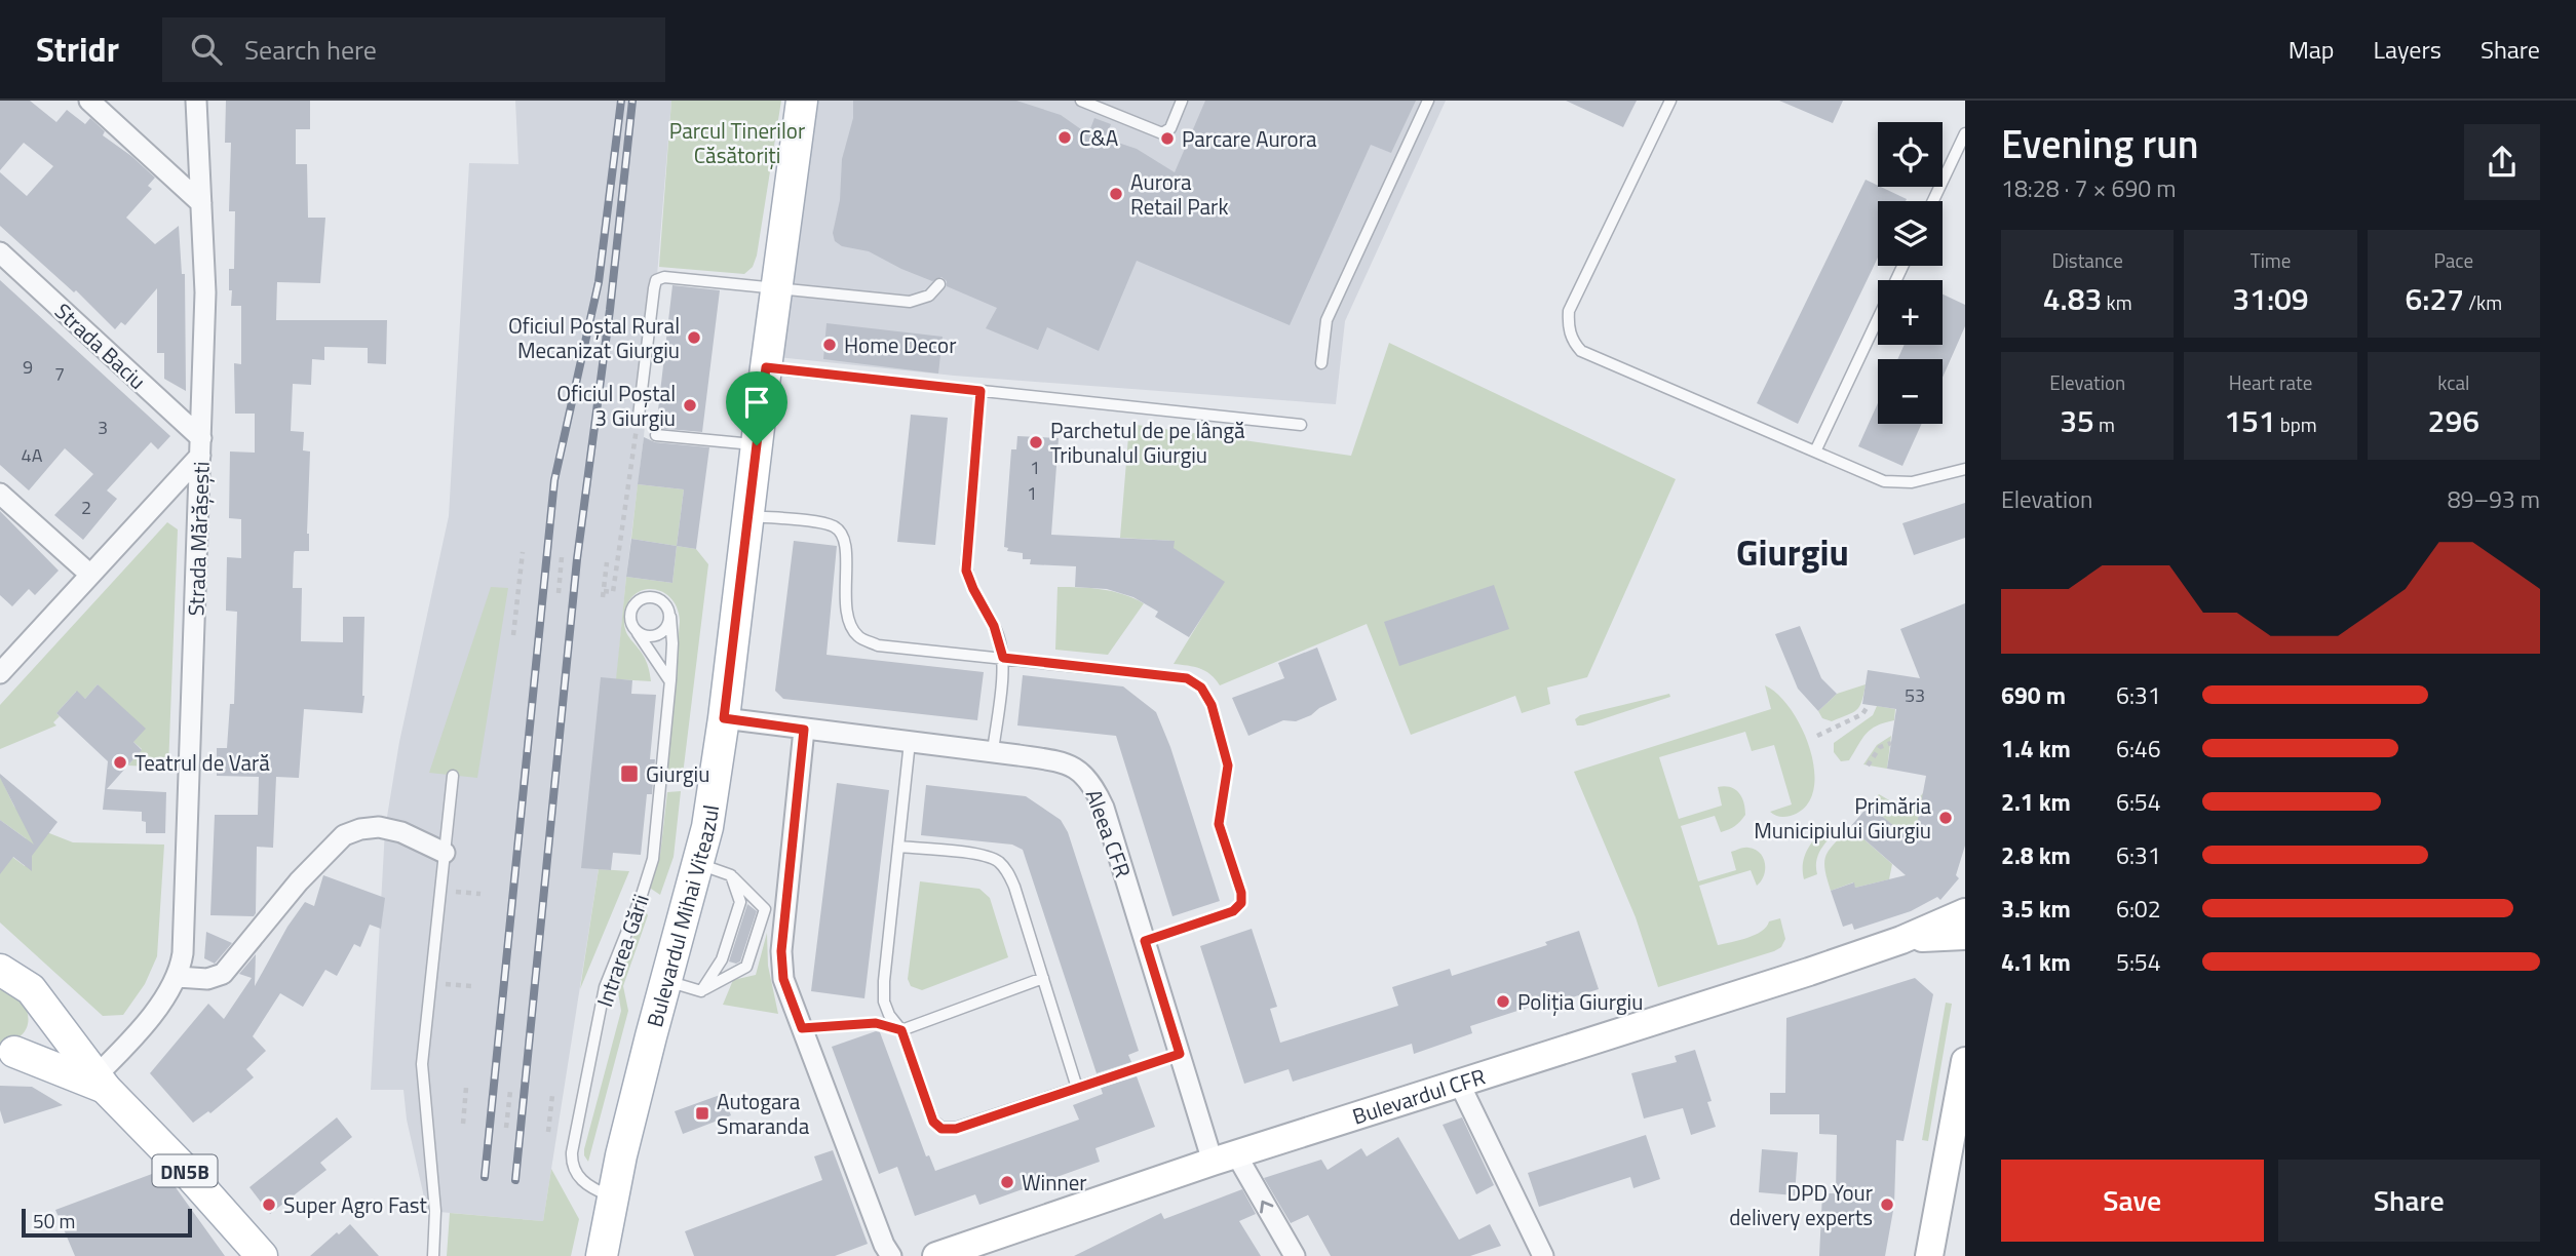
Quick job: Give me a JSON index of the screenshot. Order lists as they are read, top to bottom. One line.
{"streets":{"main road":["Bulevardul Mihai Viteazul","Bulevardul CFR","DN5B"],"street":["Strada Baciu","Strada Mărășești","Aleea CFR"],"lane":["Intrarea Gării"]},"crossings":[["Strada Baciu","Strada Mărășești"],["Strada Mărășești","DN5B"],["Aleea CFR","Bulevardul Mihai Viteazul"],["Aleea CFR","Bulevardul CFR"],["Bulevardul Mihai Viteazul","Intrarea Gării"]],"districts":["Giurgiu"],"parks":["Parcul Tinerilor Căsătoriți"],"places":{"other":["C&A","Parcare Aurora","Aurora Retail Park","Oficiul Poștal Rural Mecanizat Giurgiu","Home Decor","Oficiul Poștal 3 Giurgiu","Parchetul de pe lângă Tribunalul Giurgiu","Teatrul de Vară","Primăria Municipiului Giurgiu","Poliția Giurgiu","Winner","Super Agro Fast","DPD Your delivery experts"],"transit":["Giurgiu","Autogara Smaranda"]},"house_numbers":["9","7","3","4A","1","1","2","53"],"scale_bar":"50 m","page":{"header":"Stridr","search":"Search here","nav":["Map","Layers","Share"],"heading":["Evening run","18:28 · 7 × 690 m"],"map_buttons":["+","−"],"stats":[["Distance","4.83 km"],["Time","31:09"],["Pace","6:27 /km"],["Elevation","35 m"],["Heart rate","151 bpm"],["kcal","296"]],"chart":["Elevation","89–93 m"],"list":[{"name":"690 m","note":"6:31"},{"name":"1.4 km","note":"6:46"},{"name":"2.1 km","note":"6:54"},{"name":"2.8 km","note":"6:31"},{"name":"3.5 km","note":"6:02"},{"name":"4.1 km","note":"5:54"}],"buttons":["Save","Share"],"scale":"50 m"}}
